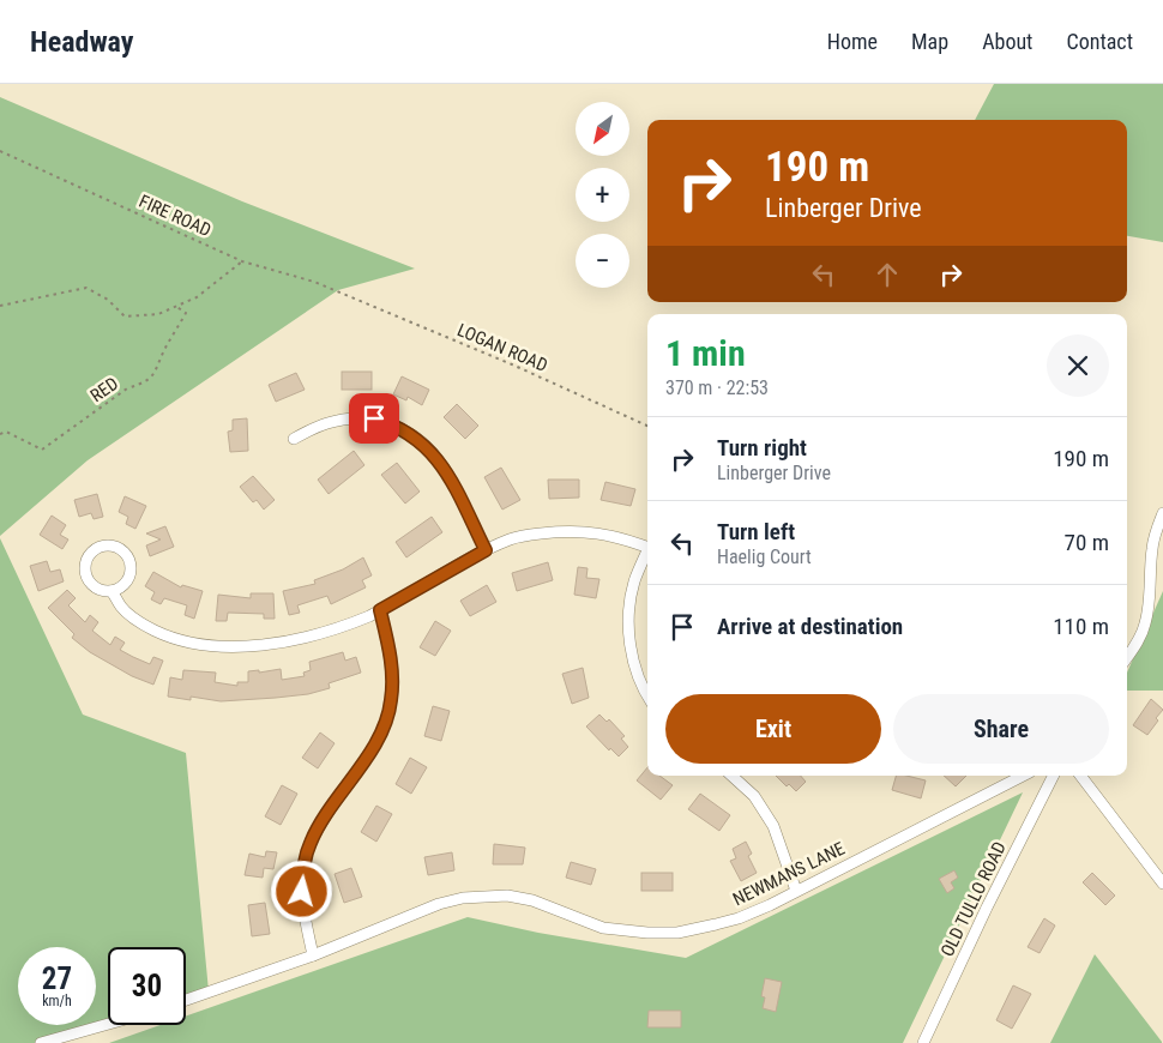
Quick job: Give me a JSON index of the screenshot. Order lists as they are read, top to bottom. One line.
{"streets":{"street":["NEWMANS LANE","OLD TULLO ROAD"],"path":["FIRE ROAD","LOGAN ROAD","RED"]},"crossings":[["FIRE ROAD","LOGAN ROAD"]],"north":"bottom left","page":{"header":"Headway","nav":["Home","Map","About","Contact"],"map_buttons":["+","−"],"turn":["190 m","Linberger Drive"],"heading":["1 min","370 m · 22:53"],"list":[{"name":"Turn right","note":"Linberger Drive","value":"190 m"},{"name":"Turn left","note":"Haelig Court","value":"70 m"},{"name":"Arrive at destination","value":"110 m"}],"buttons":["Exit","Share"],"speed":"27 km/h","limit":"30"}}
